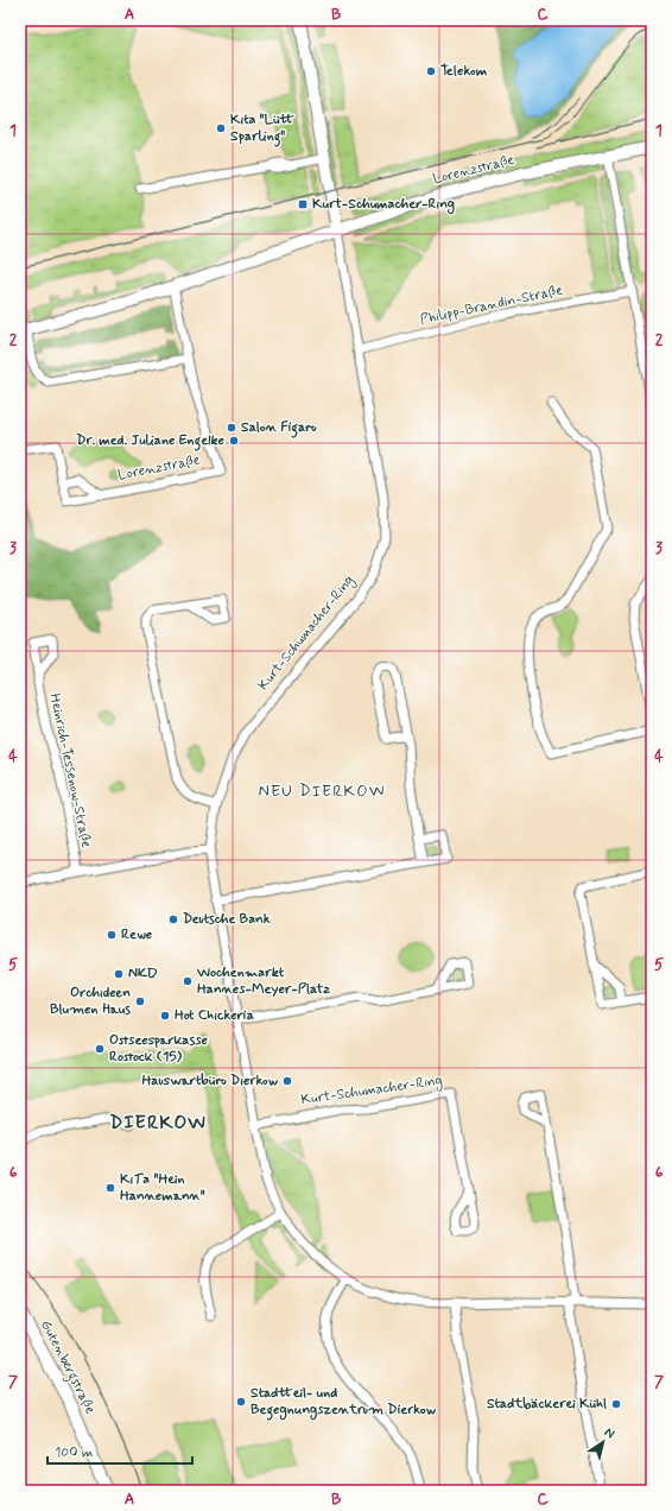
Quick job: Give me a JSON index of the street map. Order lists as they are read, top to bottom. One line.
{"streets":{"street":["Lorenzstraße","Philipp-Brandin-Straße","Kurt-Schumacher-Ring","Heinrich-Tessenow-Straße","Gutenbergstraße"]},"crossings":[["Lorenzstraße","Kurt-Schumacher-Ring"],["Philipp-Brandin-Straße","Kurt-Schumacher-Ring"]],"districts":["NEU DIERKOW","DIERKOW"],"places":{"other":["Telekom","Kita \"Lütt Sparling\"","Salon Figaro","Dr. med. Juliane Engelke","Deutsche Bank","Rewe","NKD","Wochenmarkt Hannes-Meyer-Platz","Orchideen Blumen Haus","Hot Chickeria","Ostseesparkasse Rostock (15)","Hauswartbüro Dierkow","KiTa \"Hein Hannemann\"","Stadtteil- und Begegnungszentrum Dierkow","Stadtbäckerei Kühl"],"transit":["Kurt-Schumacher-Ring"]},"scale_bar":"100 m","north":"top right","grid":{"columns":["A","B","C"],"rows":["1","2","3","4","5","6","7"]}}
